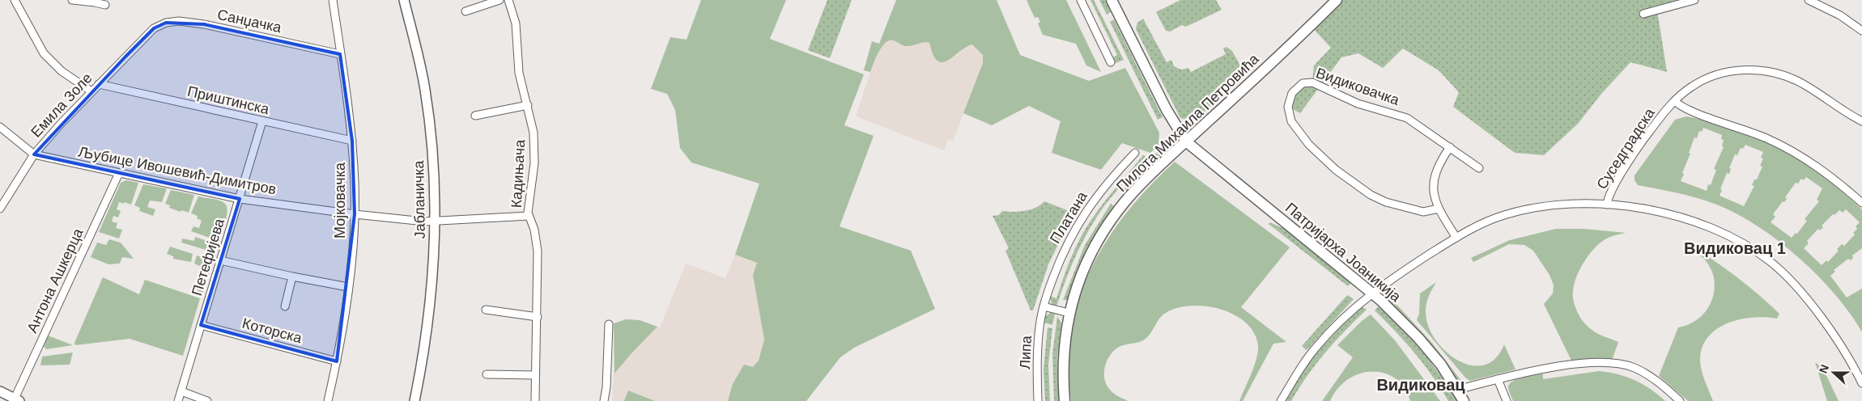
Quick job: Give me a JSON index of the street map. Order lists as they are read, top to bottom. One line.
{"streets":{"main road":["Пилота Михаила Петровића","Патријарха Јоаникија"],"street":["Санџачка","Видиковачка","Приштинска","Емила Золе","Суседградска","Љубице Ивошевић-Димитров","Кадињача","Јабланичка","Мојковачка","Платана","Петефијева","Антона Ашкерца","Которска","Липа"]},"crossings":[["Санџачка","Емила Золе"],["Санџачка","Мојковачка"],["Приштинска","Емила Золе"],["Приштинска","Мојковачка"],["Приштинска","Петефијева"],["Емила Золе","Љубице Ивошевић-Димитров"],["Пилота Михаила Петровића","Патријарха Јоаникија"],["Љубице Ивошевић-Димитров","Кадињача"],["Љубице Ивошевић-Димитров","Јабланичка"],["Љубице Ивошевић-Димитров","Мојковачка"],["Љубице Ивошевић-Димитров","Петефијева"],["Љубице Ивошевић-Димитров","Антона Ашкерца"],["Мојковачка","Которска"],["Платана","Липа"],["Петефијева","Которска"]],"districts":["Видиковац 1","Видиковац"],"north":"left"}
